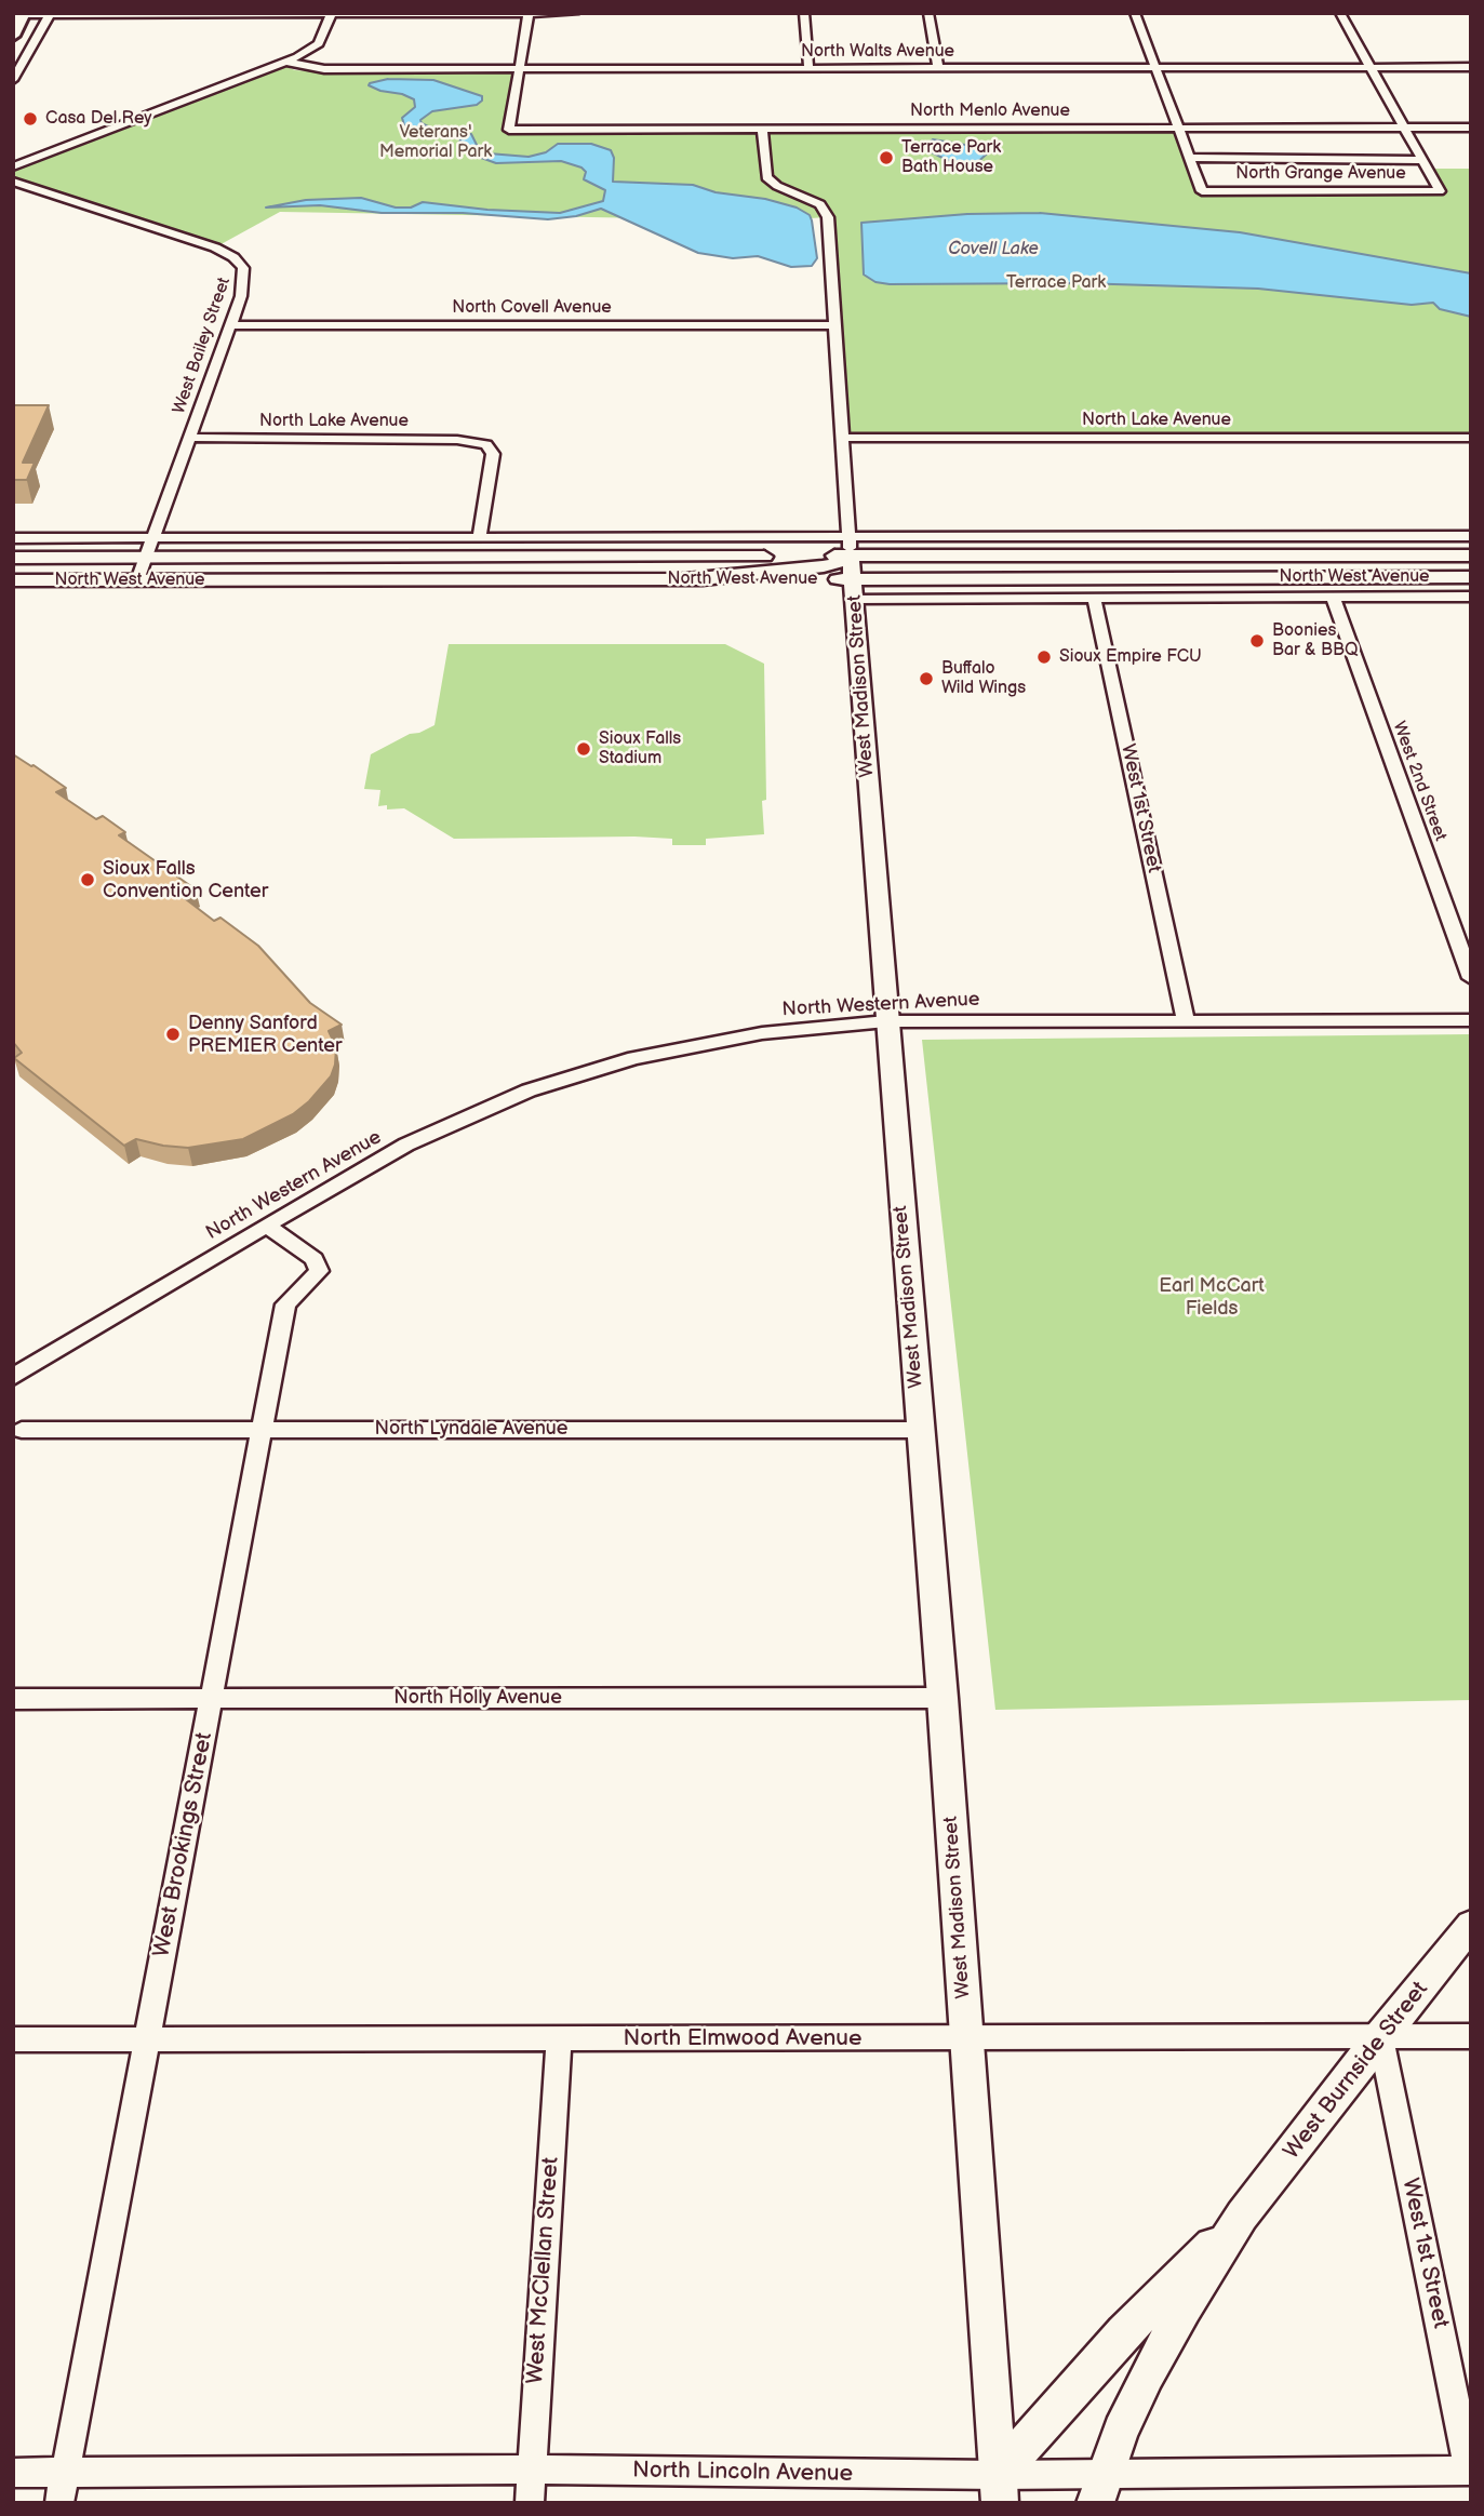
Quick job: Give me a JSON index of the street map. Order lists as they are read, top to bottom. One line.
{"streets":{"main road":["North West Avenue","West Madison Street","West Burnside Street"],"street":["North Walts Avenue","North Menlo Avenue","North Grange Avenue","North Covell Avenue","West Bailey Street","North Lake Avenue","West 2nd Street","West 1st Street","North Western Avenue","North Lyndale Avenue","North Holly Avenue","West Brookings Street","North Elmwood Avenue","West McClellan Street","North Lincoln Avenue"]},"crossings":[["North Walts Avenue","North Menlo Avenue"],["North Menlo Avenue","West Madison Street"],["North Covell Avenue","West Bailey Street"],["North Covell Avenue","West Madison Street"],["West Bailey Street","North Lake Avenue"],["West Bailey Street","North West Avenue"],["North Lake Avenue","West Madison Street"],["North West Avenue","West Madison Street"],["North West Avenue","West 2nd Street"],["North West Avenue","West 1st Street"],["West Madison Street","North Western Avenue"],["West Madison Street","North Lyndale Avenue"],["West Madison Street","North Holly Avenue"],["West Madison Street","North Elmwood Avenue"],["West Madison Street","West Burnside Street"],["West Madison Street","North Lincoln Avenue"],["West 1st Street","North Western Avenue"],["West 1st Street","North Elmwood Avenue"],["West 1st Street","West Burnside Street"],["West 1st Street","North Lincoln Avenue"],["North Western Avenue","West Brookings Street"],["North Lyndale Avenue","West Brookings Street"],["North Holly Avenue","West Brookings Street"],["West Brookings Street","North Elmwood Avenue"],["West Brookings Street","North Lincoln Avenue"],["North Elmwood Avenue","West Burnside Street"],["North Elmwood Avenue","West McClellan Street"],["West Burnside Street","North Lincoln Avenue"],["West McClellan Street","North Lincoln Avenue"]],"water":["Covell Lake"],"parks":["Veterans' Memorial Park","Terrace Park","Earl McCart Fields"],"places":["Casa Del Rey","Terrace Park Bath House","Boonies Bar & BBQ","Sioux Empire FCU","Buffalo Wild Wings","Sioux Falls Stadium","Sioux Falls Convention Center","Denny Sanford PREMIER Center"]}
